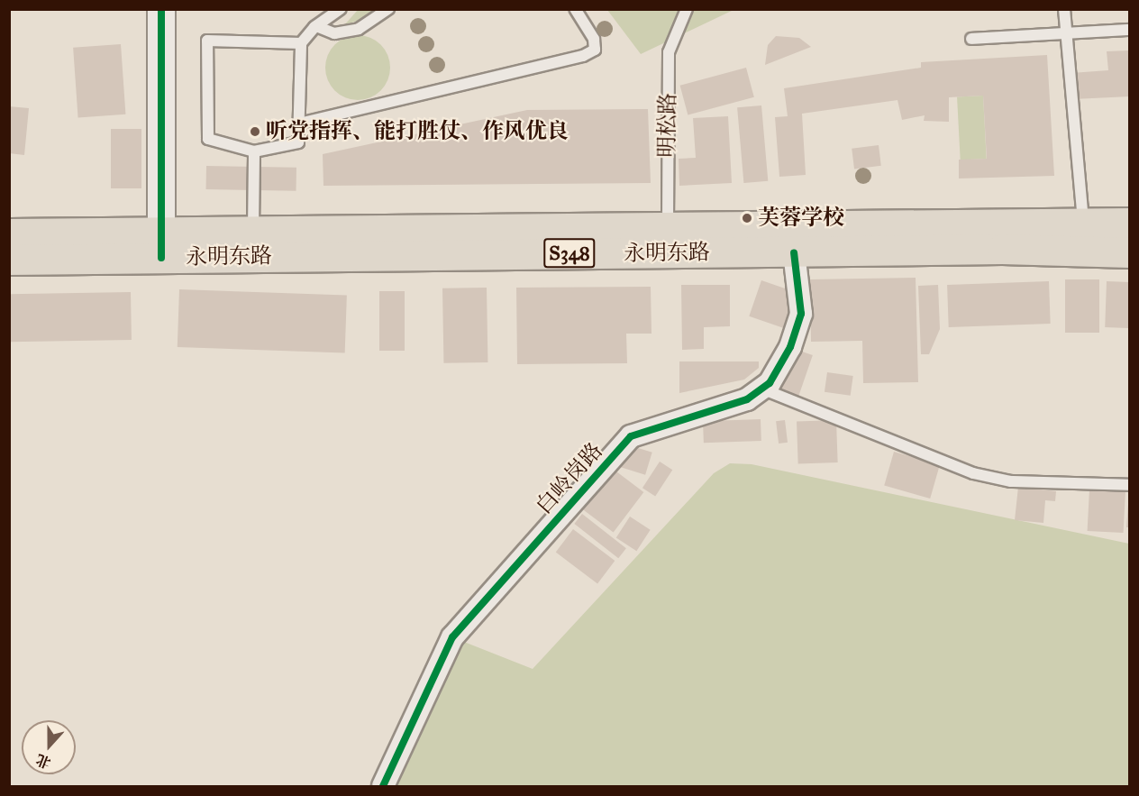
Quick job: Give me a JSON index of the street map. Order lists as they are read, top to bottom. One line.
{"streets":{"main road":["S348","永明东路"],"street":["白岭岗路"],"lane":["明松路"]},"crossings":[["明松路","永明东路"],["永明东路","白岭岗路"]],"places":["听党指挥、能打胜仗、作风优良","芙蓉学校"],"north":"bottom"}
